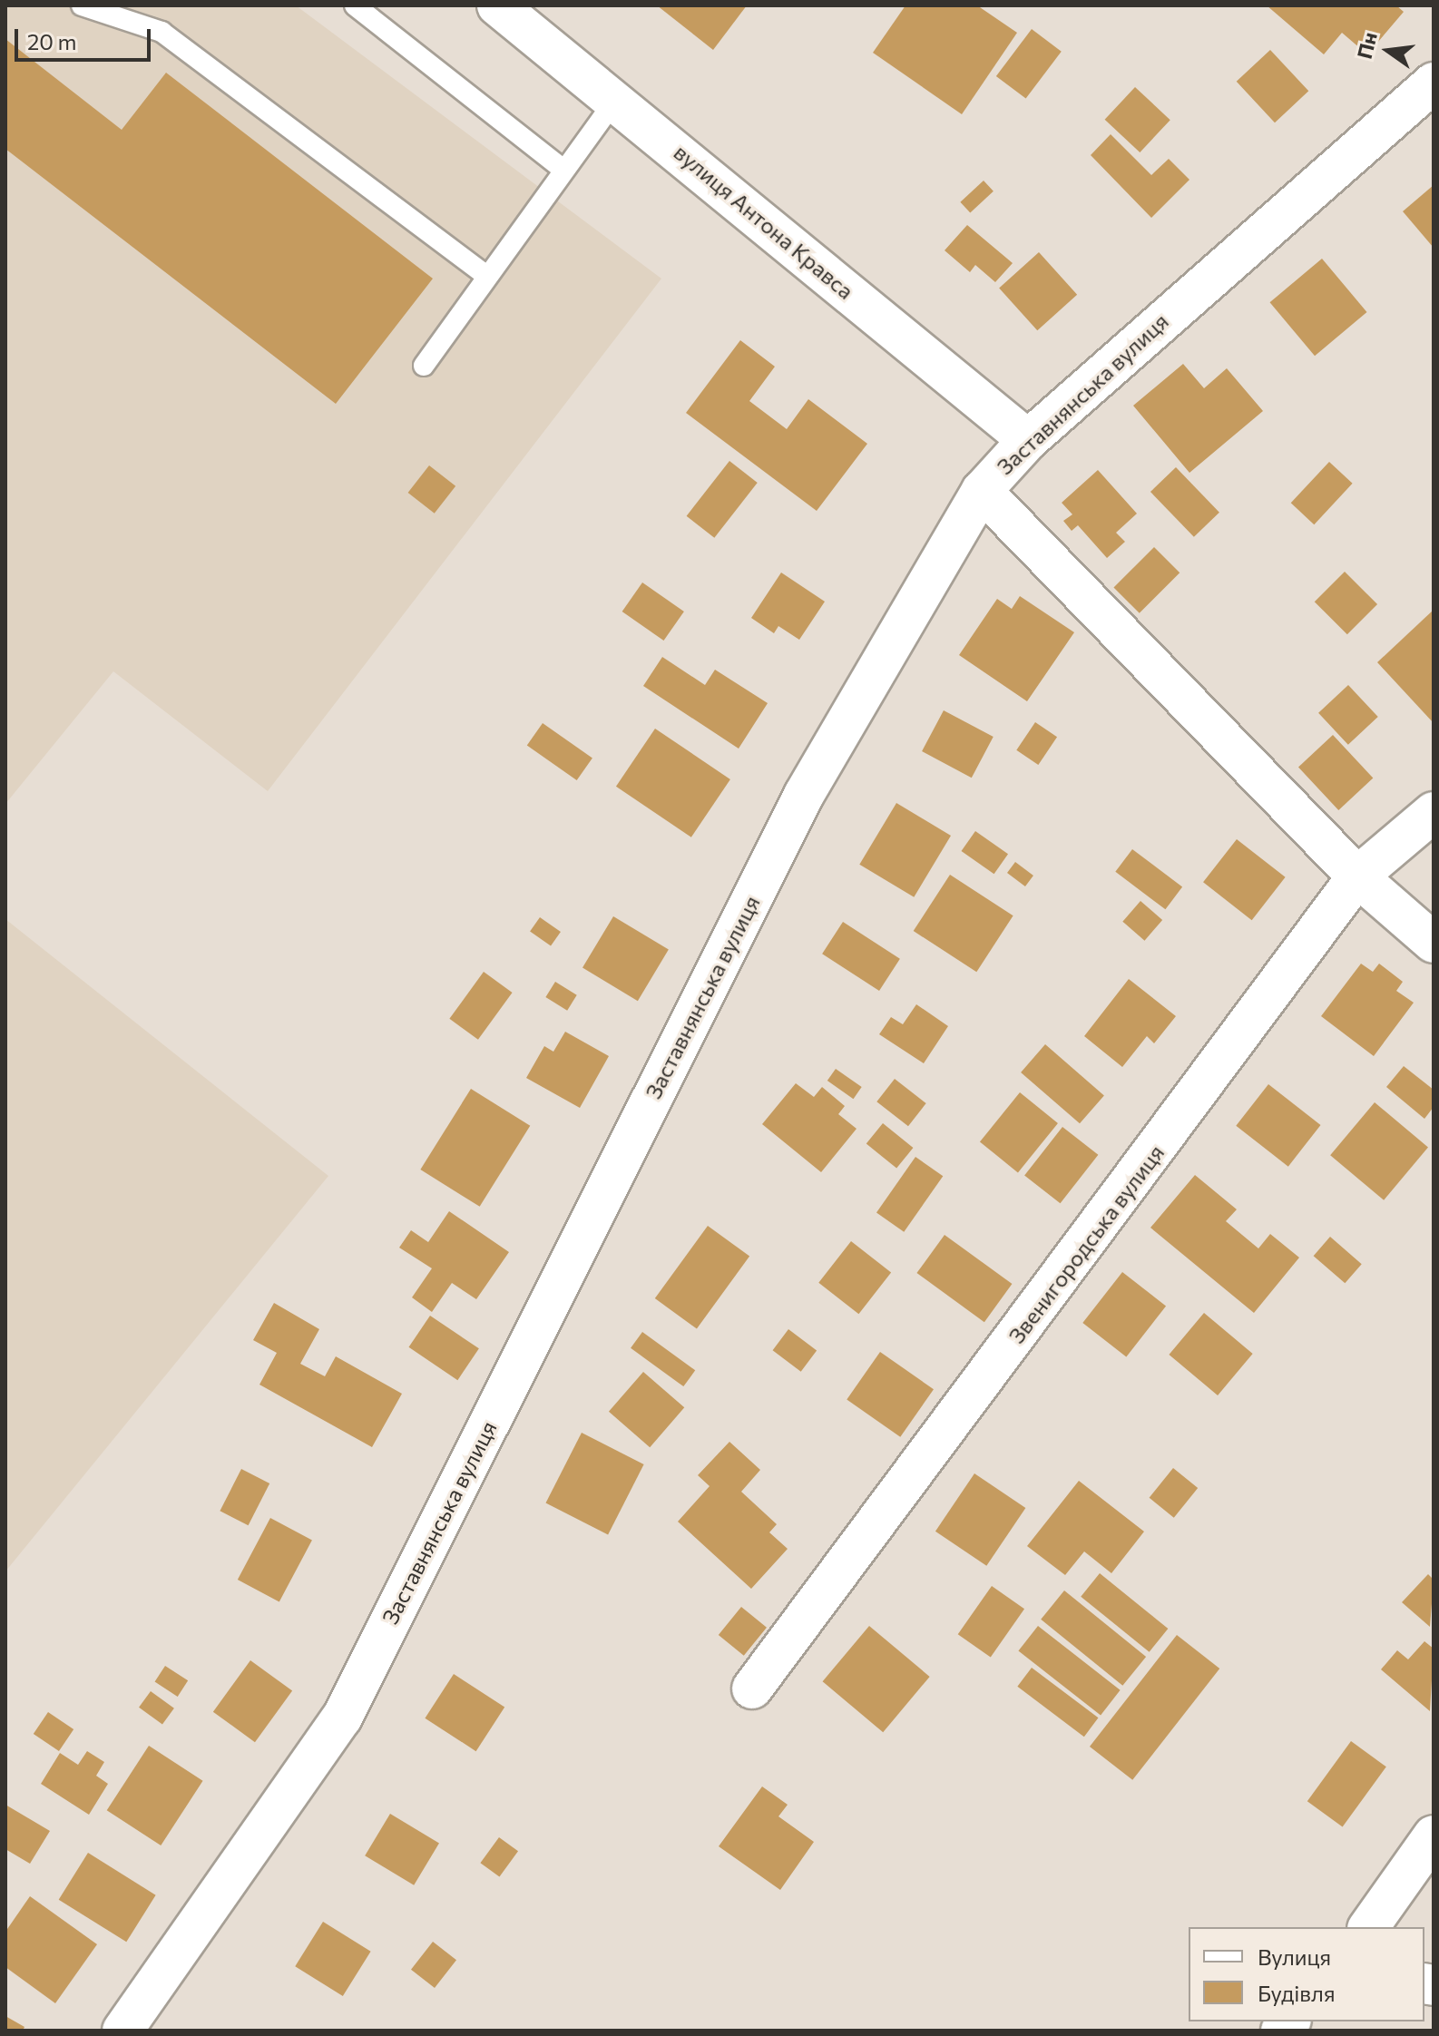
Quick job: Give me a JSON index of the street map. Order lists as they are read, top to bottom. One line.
{"streets":{"street":["вулиця Антона Кравса","Заставнянська вулиця","Звенигородська вулиця"]},"crossings":[["вулиця Антона Кравса","Заставнянська вулиця"]],"legend":["Вулиця","Будівля"],"scale_bar":"20 m","north":"left"}
